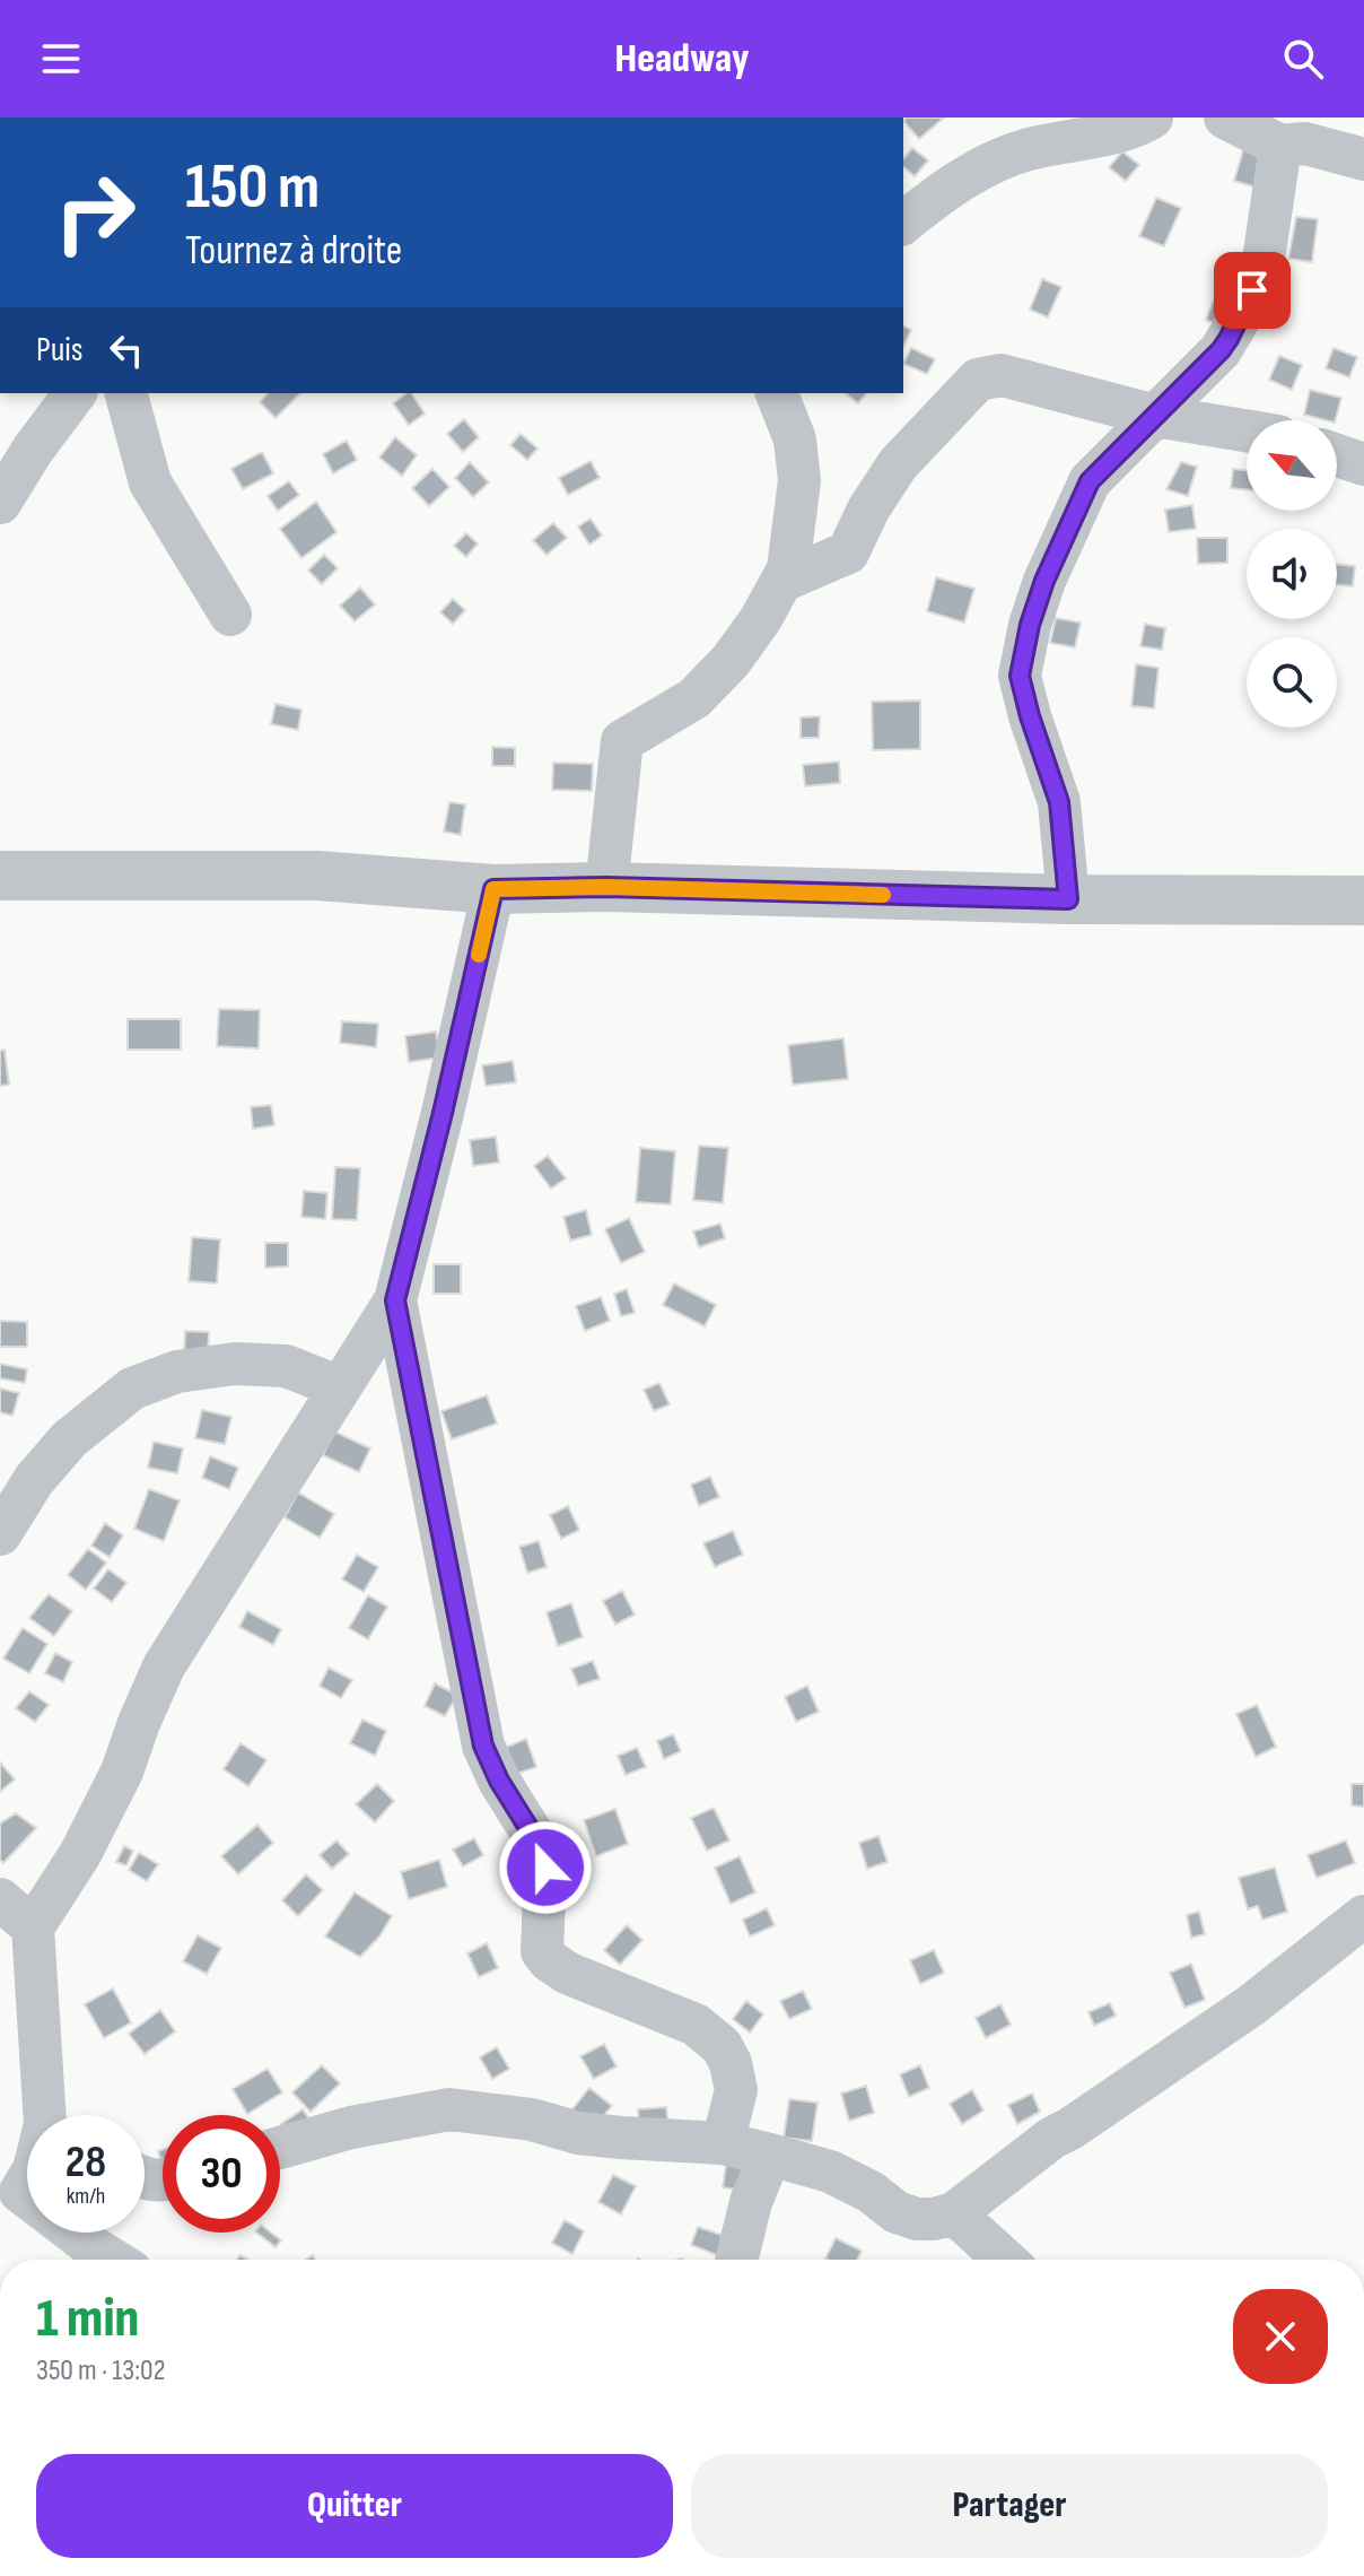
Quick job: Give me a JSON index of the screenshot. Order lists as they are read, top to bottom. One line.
{"north":"top left","page":{"header":"Headway","turn":["150 m","Tournez à droite"],"then":"Puis","speed":"28 km/h","limit":"30","heading":["1 min","350 m · 13:02"],"buttons":["Quitter","Partager"]}}
